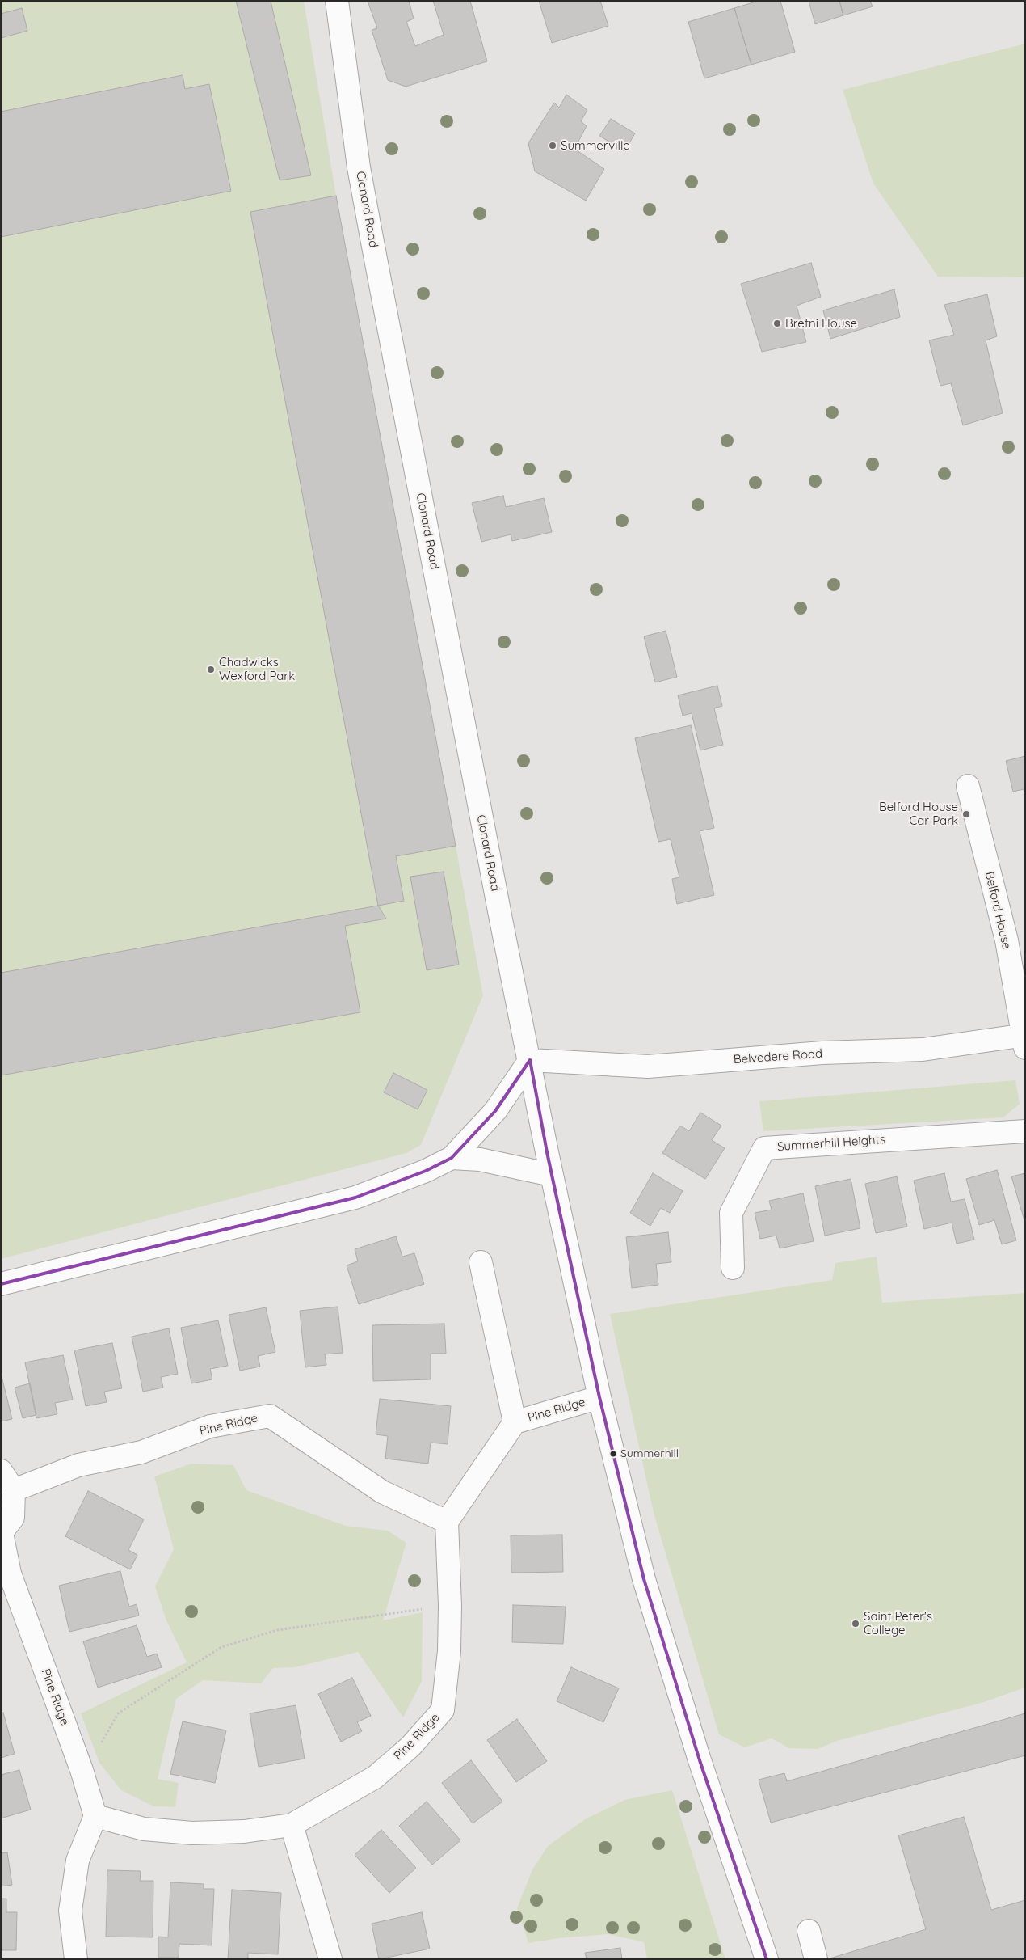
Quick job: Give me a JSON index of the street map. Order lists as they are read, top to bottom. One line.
{"streets":{"street":["Clonard Road","Belford House","Belvedere Road","Summerhill Heights","Pine Ridge"]},"crossings":[["Clonard Road","Belvedere Road"],["Clonard Road","Pine Ridge"],["Belford House","Belvedere Road"]],"places":["Summerville","Brefni House","Chadwicks Wexford Park","Belford House Car Park","Summerhill","Saint Peter's College"]}
